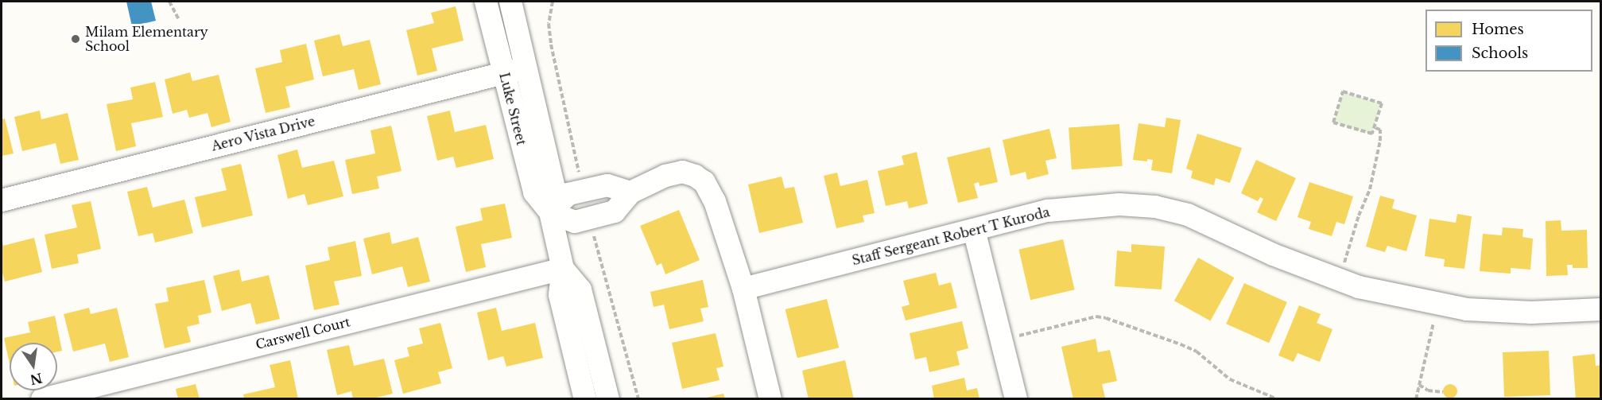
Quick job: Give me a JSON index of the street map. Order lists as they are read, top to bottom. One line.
{"streets":{"street":["Luke Street","Aero Vista Drive","Staff Sergeant Robert T Kuroda","Carswell Court"]},"crossings":[["Luke Street","Aero Vista Drive"],["Luke Street","Carswell Court"]],"places":["Milam Elementary School"],"legend":["Homes","Schools"],"north":"bottom"}
